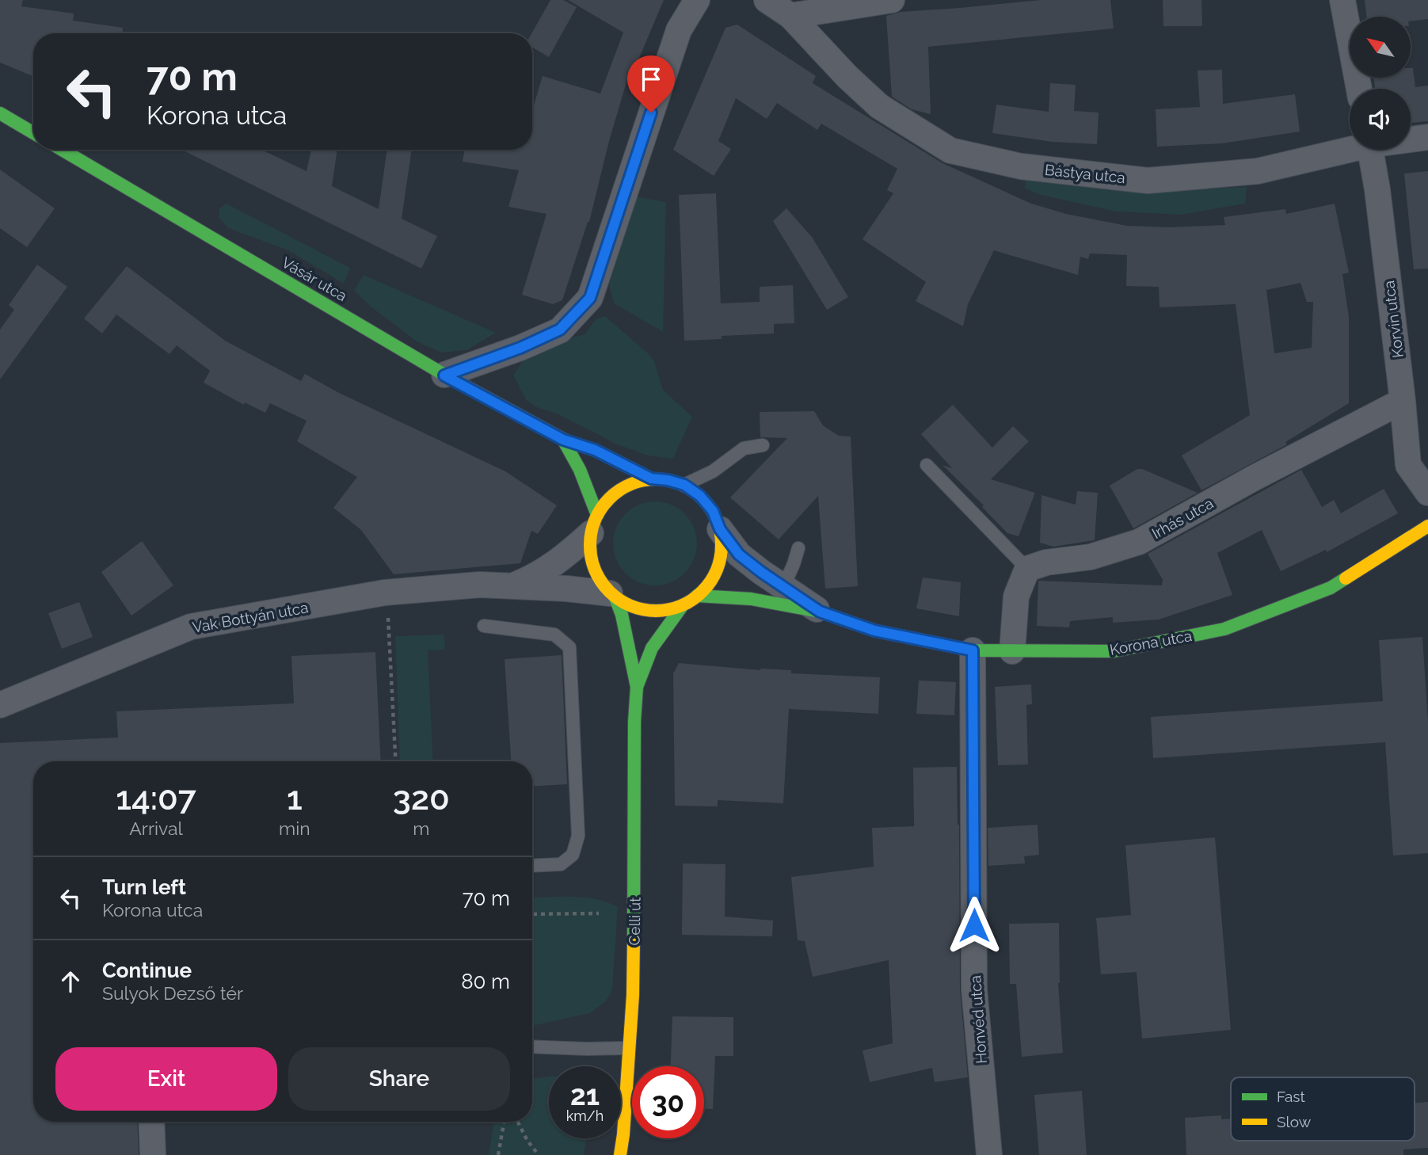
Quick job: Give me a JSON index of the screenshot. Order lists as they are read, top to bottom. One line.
{"streets":{"street":["Bástya utca","Vásár utca","Korvin utca","Irhás utca","Vak Bottyán utca","Korona utca","Celli út","Honvéd utca"]},"crossings":[["Vásár utca","Vak Bottyán utca"],["Vásár utca","Korona utca"],["Vásár utca","Celli út"],["Korvin utca","Irhás utca"],["Vak Bottyán utca","Korona utca"],["Vak Bottyán utca","Celli út"],["Korona utca","Celli út"],["Korona utca","Honvéd utca"]],"legend":["Fast","Slow"],"north":"top left","page":{"turn":["70 m","Korona utca"],"eta":["14:07","Arrival","1","min","320","m"],"list":[{"name":"Turn left","note":"Korona utca","value":"70 m"},{"name":"Continue","note":"Sulyok Dezső tér","value":"80 m"}],"buttons":["Exit","Share"],"speed":"21 km/h","limit":"30"}}
